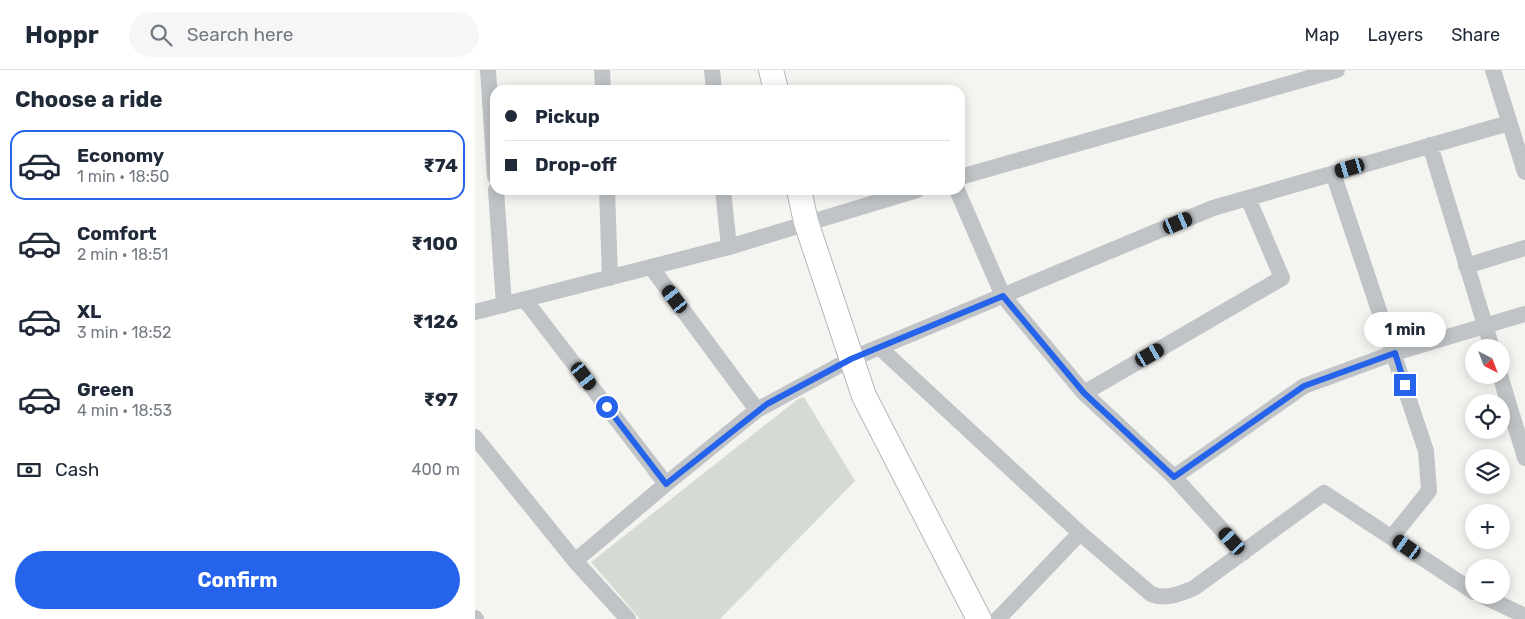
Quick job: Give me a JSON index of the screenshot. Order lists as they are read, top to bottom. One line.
{"north":"bottom right","page":{"header":"Hoppr","search":"Search here","nav":["Map","Layers","Share"],"heading":"Choose a ride","banner":["Pickup","Drop-off"],"list":[{"name":"Economy","note":"1 min · 18:50","value":"₹74"},{"name":"Comfort","note":"2 min · 18:51","value":"₹100"},{"name":"XL","note":"3 min · 18:52","value":"₹126"},{"name":"Green","note":"4 min · 18:53","value":"₹97"}],"bubble":"1 min","map_buttons":["+","−"],"pay":["Cash","400 m"],"buttons":"Confirm"}}
